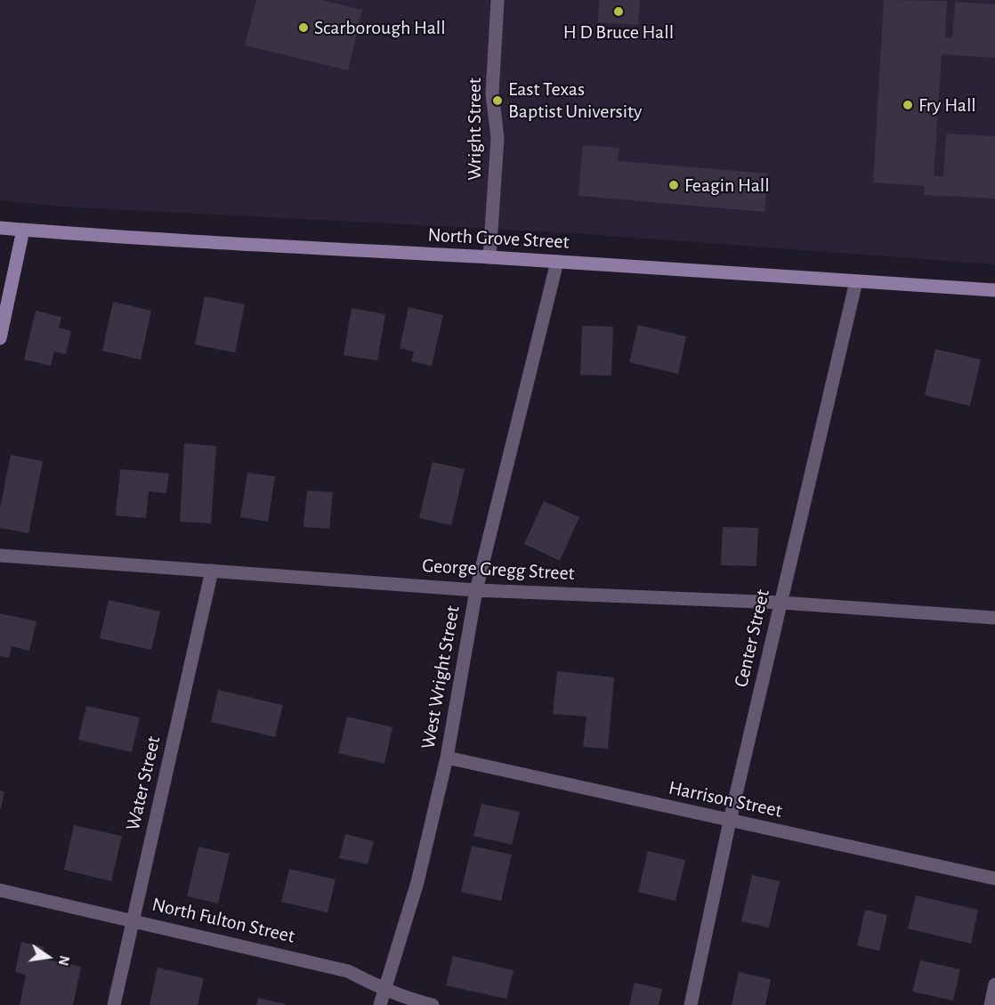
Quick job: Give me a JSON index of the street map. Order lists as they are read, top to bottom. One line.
{"streets":{"main road":["North Grove Street"],"street":["Wright Street","George Gregg Street","Center Street","West Wright Street","Water Street","Harrison Street","North Fulton Street"]},"crossings":[["Wright Street","North Grove Street"],["North Grove Street","Center Street"],["North Grove Street","West Wright Street"],["George Gregg Street","Center Street"],["George Gregg Street","West Wright Street"],["George Gregg Street","Water Street"],["Center Street","Harrison Street"],["West Wright Street","Harrison Street"],["West Wright Street","North Fulton Street"],["Water Street","North Fulton Street"]],"places":["H D Bruce Hall","Scarborough Hall","East Texas Baptist University","Fry Hall","Feagin Hall"],"north":"right"}
